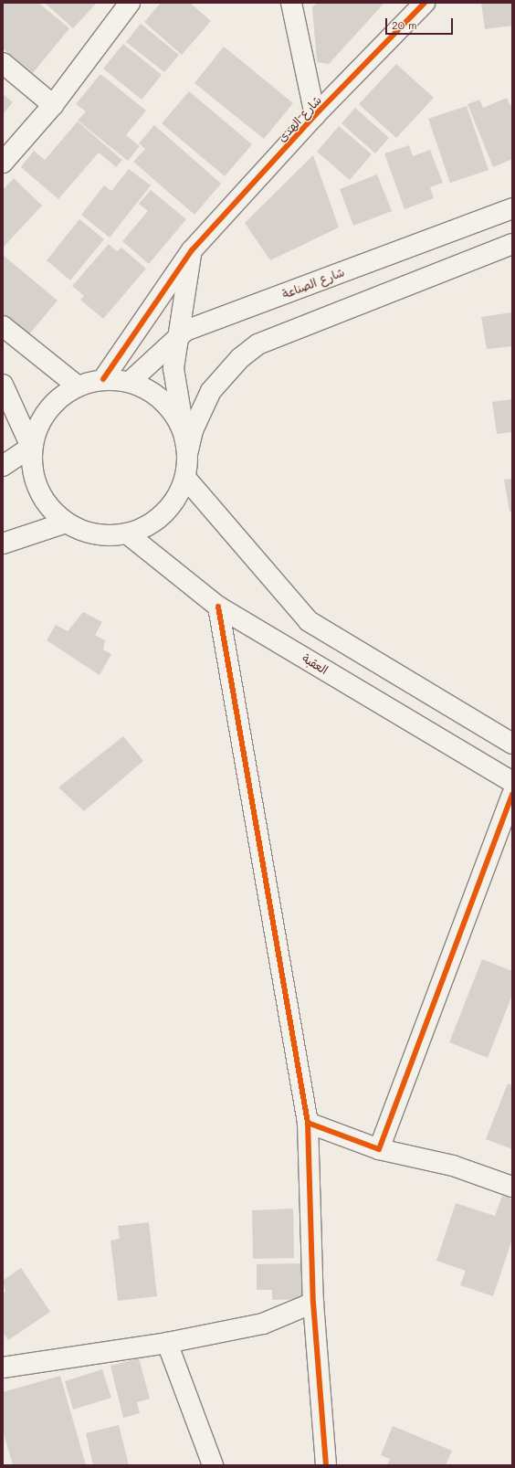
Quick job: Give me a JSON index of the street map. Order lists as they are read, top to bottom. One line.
{"streets":{"street":["شارع الهدى","شارع الصناعة","العقبة"]},"scale_bar":"20 m"}
